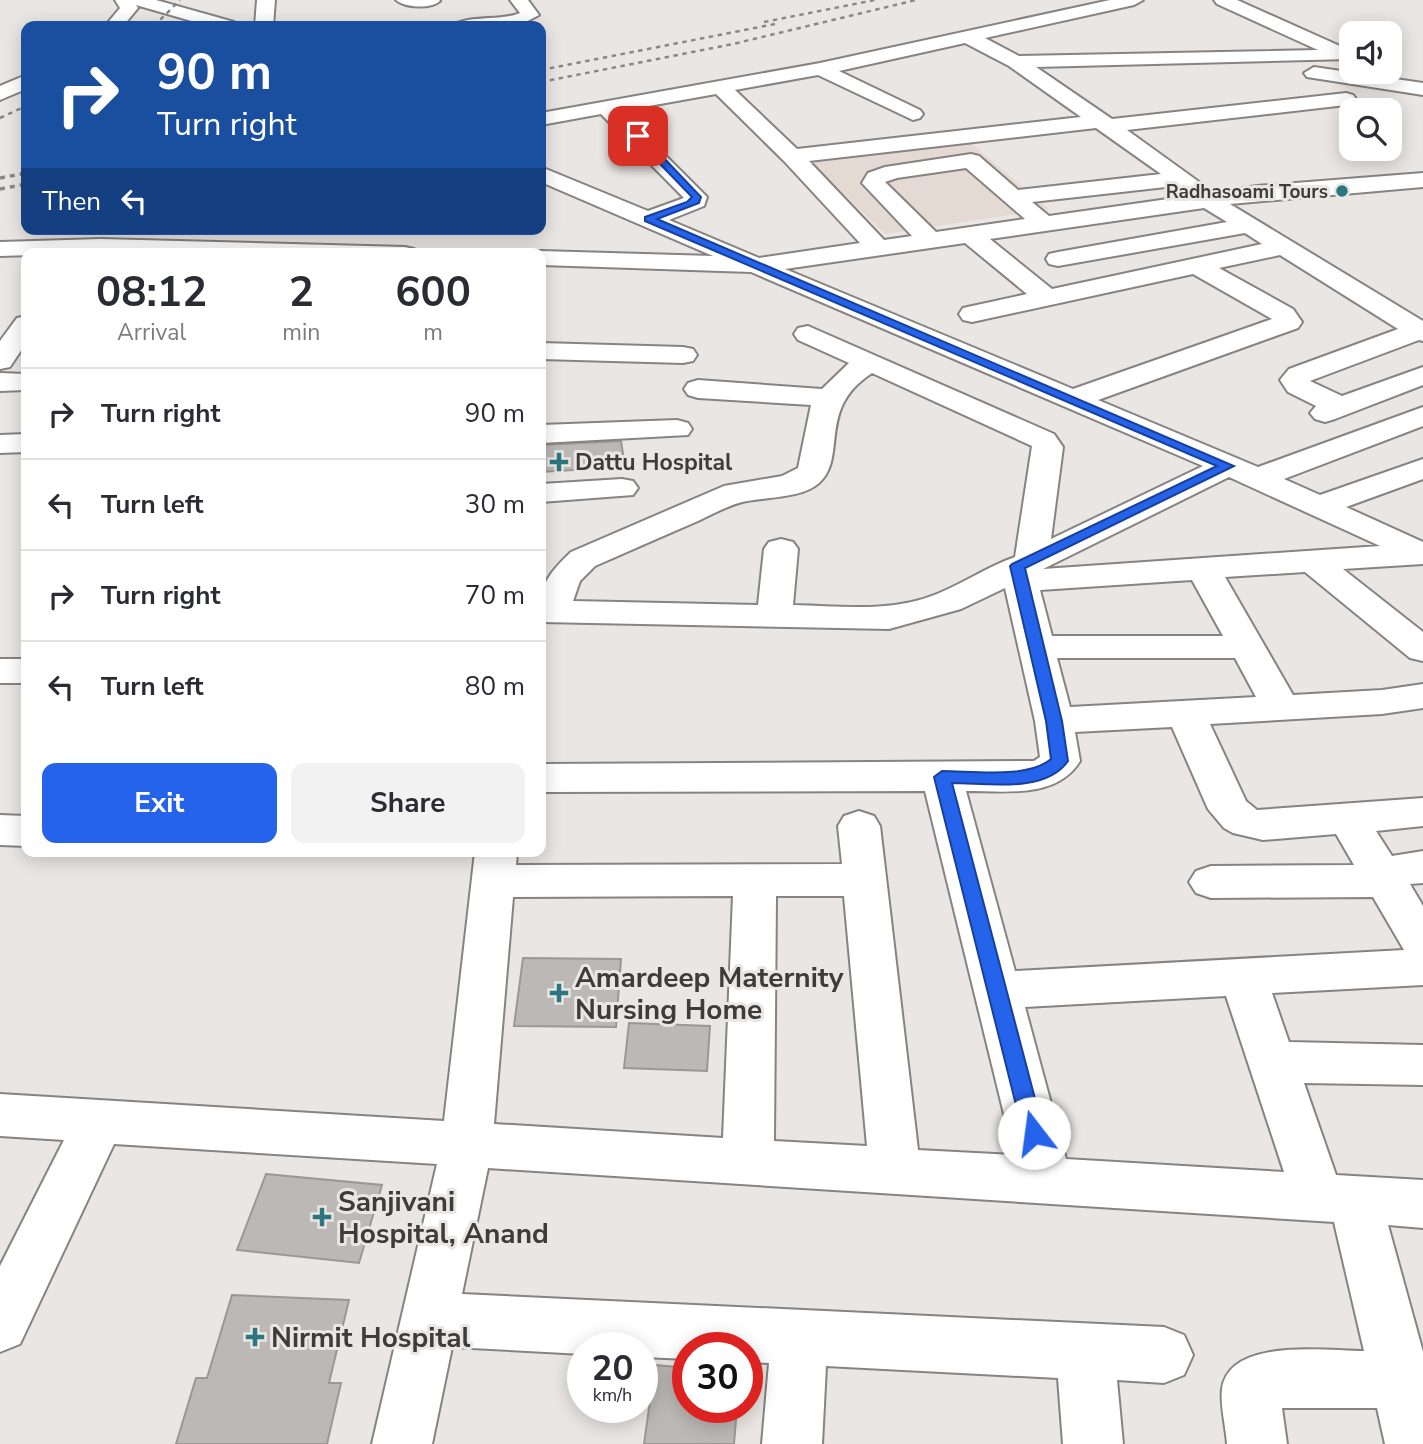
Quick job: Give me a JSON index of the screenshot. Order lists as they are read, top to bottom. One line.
{"places":{"other":["Radhasoami Tours"],"health":["Dattu Hospital","Amardeep Maternity Nursing Home","Sanjivani Hospital, Anand","Nirmit Hospital"]},"page":{"turn":["90 m","Turn right"],"then":"Then","eta":["08:12","Arrival","2","min","600","m"],"list":[{"name":"Turn right","value":"90 m"},{"name":"Turn left","value":"30 m"},{"name":"Turn right","value":"70 m"},{"name":"Turn left","value":"80 m"}],"buttons":["Exit","Share"],"speed":"20 km/h","limit":"30"}}
